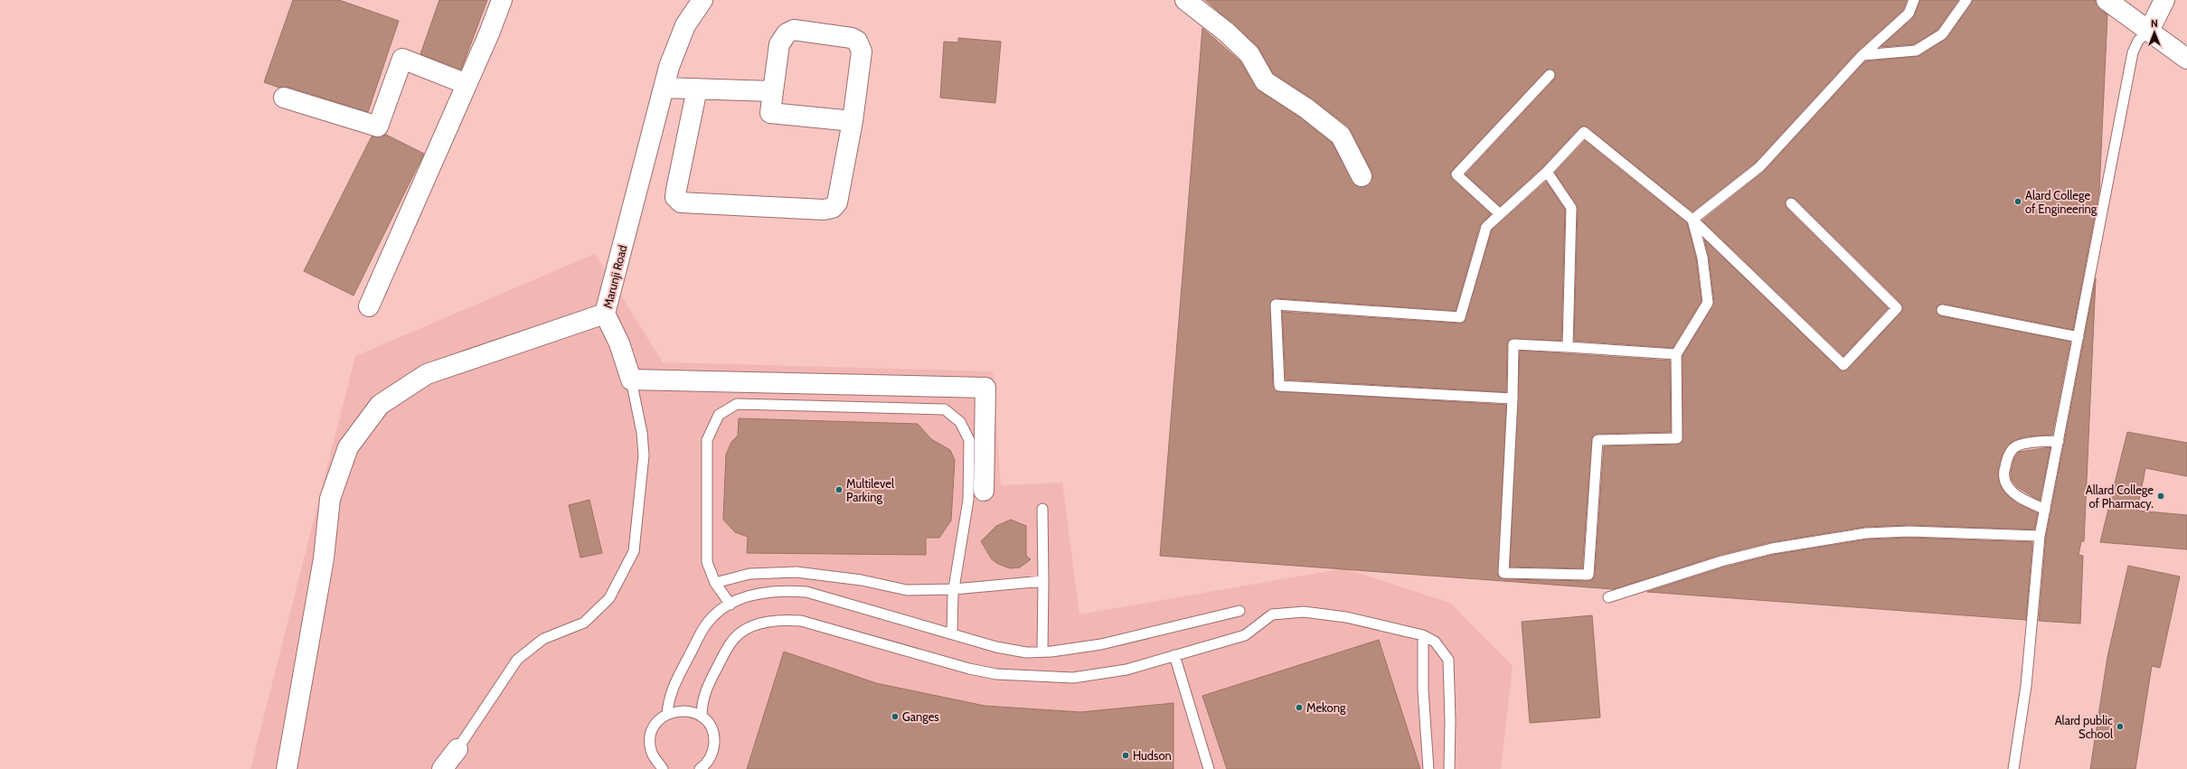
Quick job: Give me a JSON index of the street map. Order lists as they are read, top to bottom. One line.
{"streets":{"street":["Marunji Road"]},"places":["Alard College of Engineering","Multilevel Parking","Allard College of Pharmacy.","Mekong","Ganges","Alard public School","Hudson"],"north":"top"}
